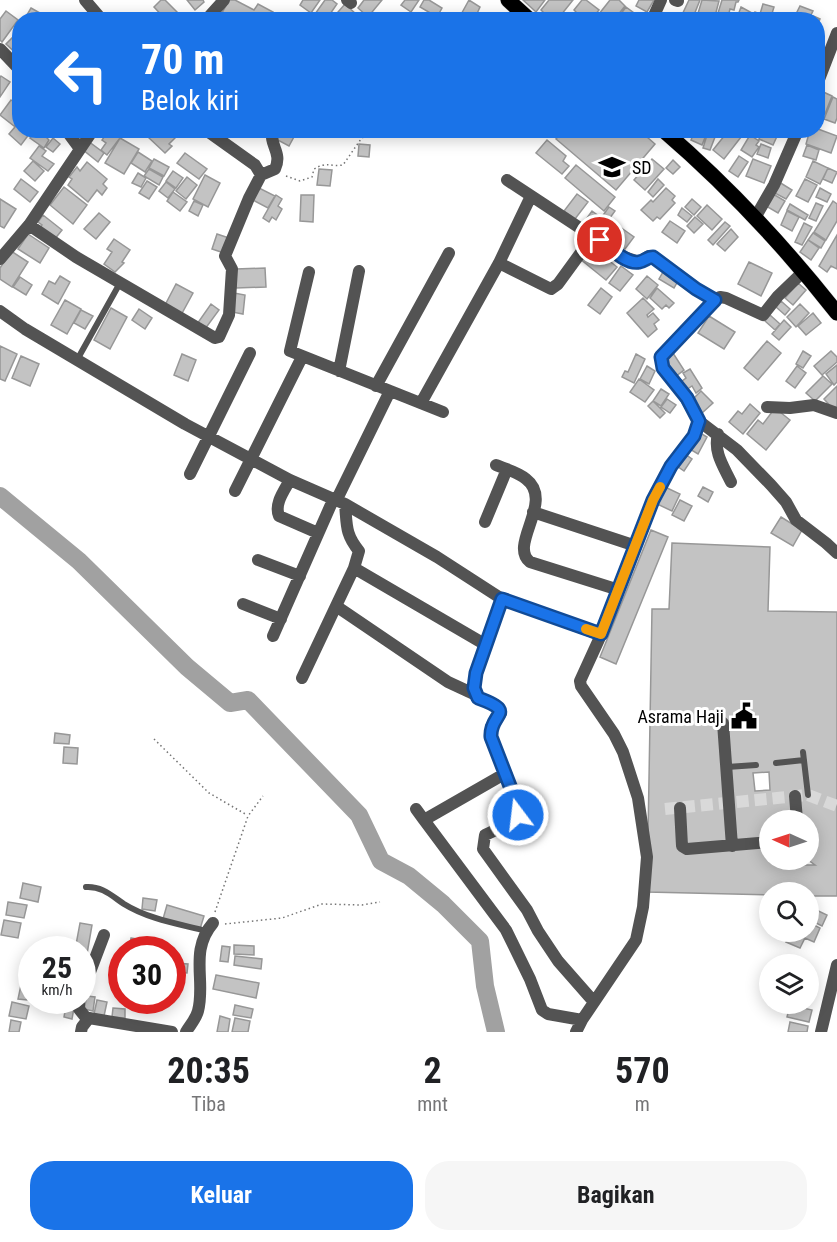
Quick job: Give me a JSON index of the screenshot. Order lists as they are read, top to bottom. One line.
{"places":{"school or university":["SD"],"public building":["Asrama Haji"]},"north":"left","page":{"turn":["70 m","Belok kiri"],"speed":"25 km/h","limit":"30","eta":["20:35","Tiba","2","mnt","570","m"],"buttons":["Keluar","Bagikan"]}}
